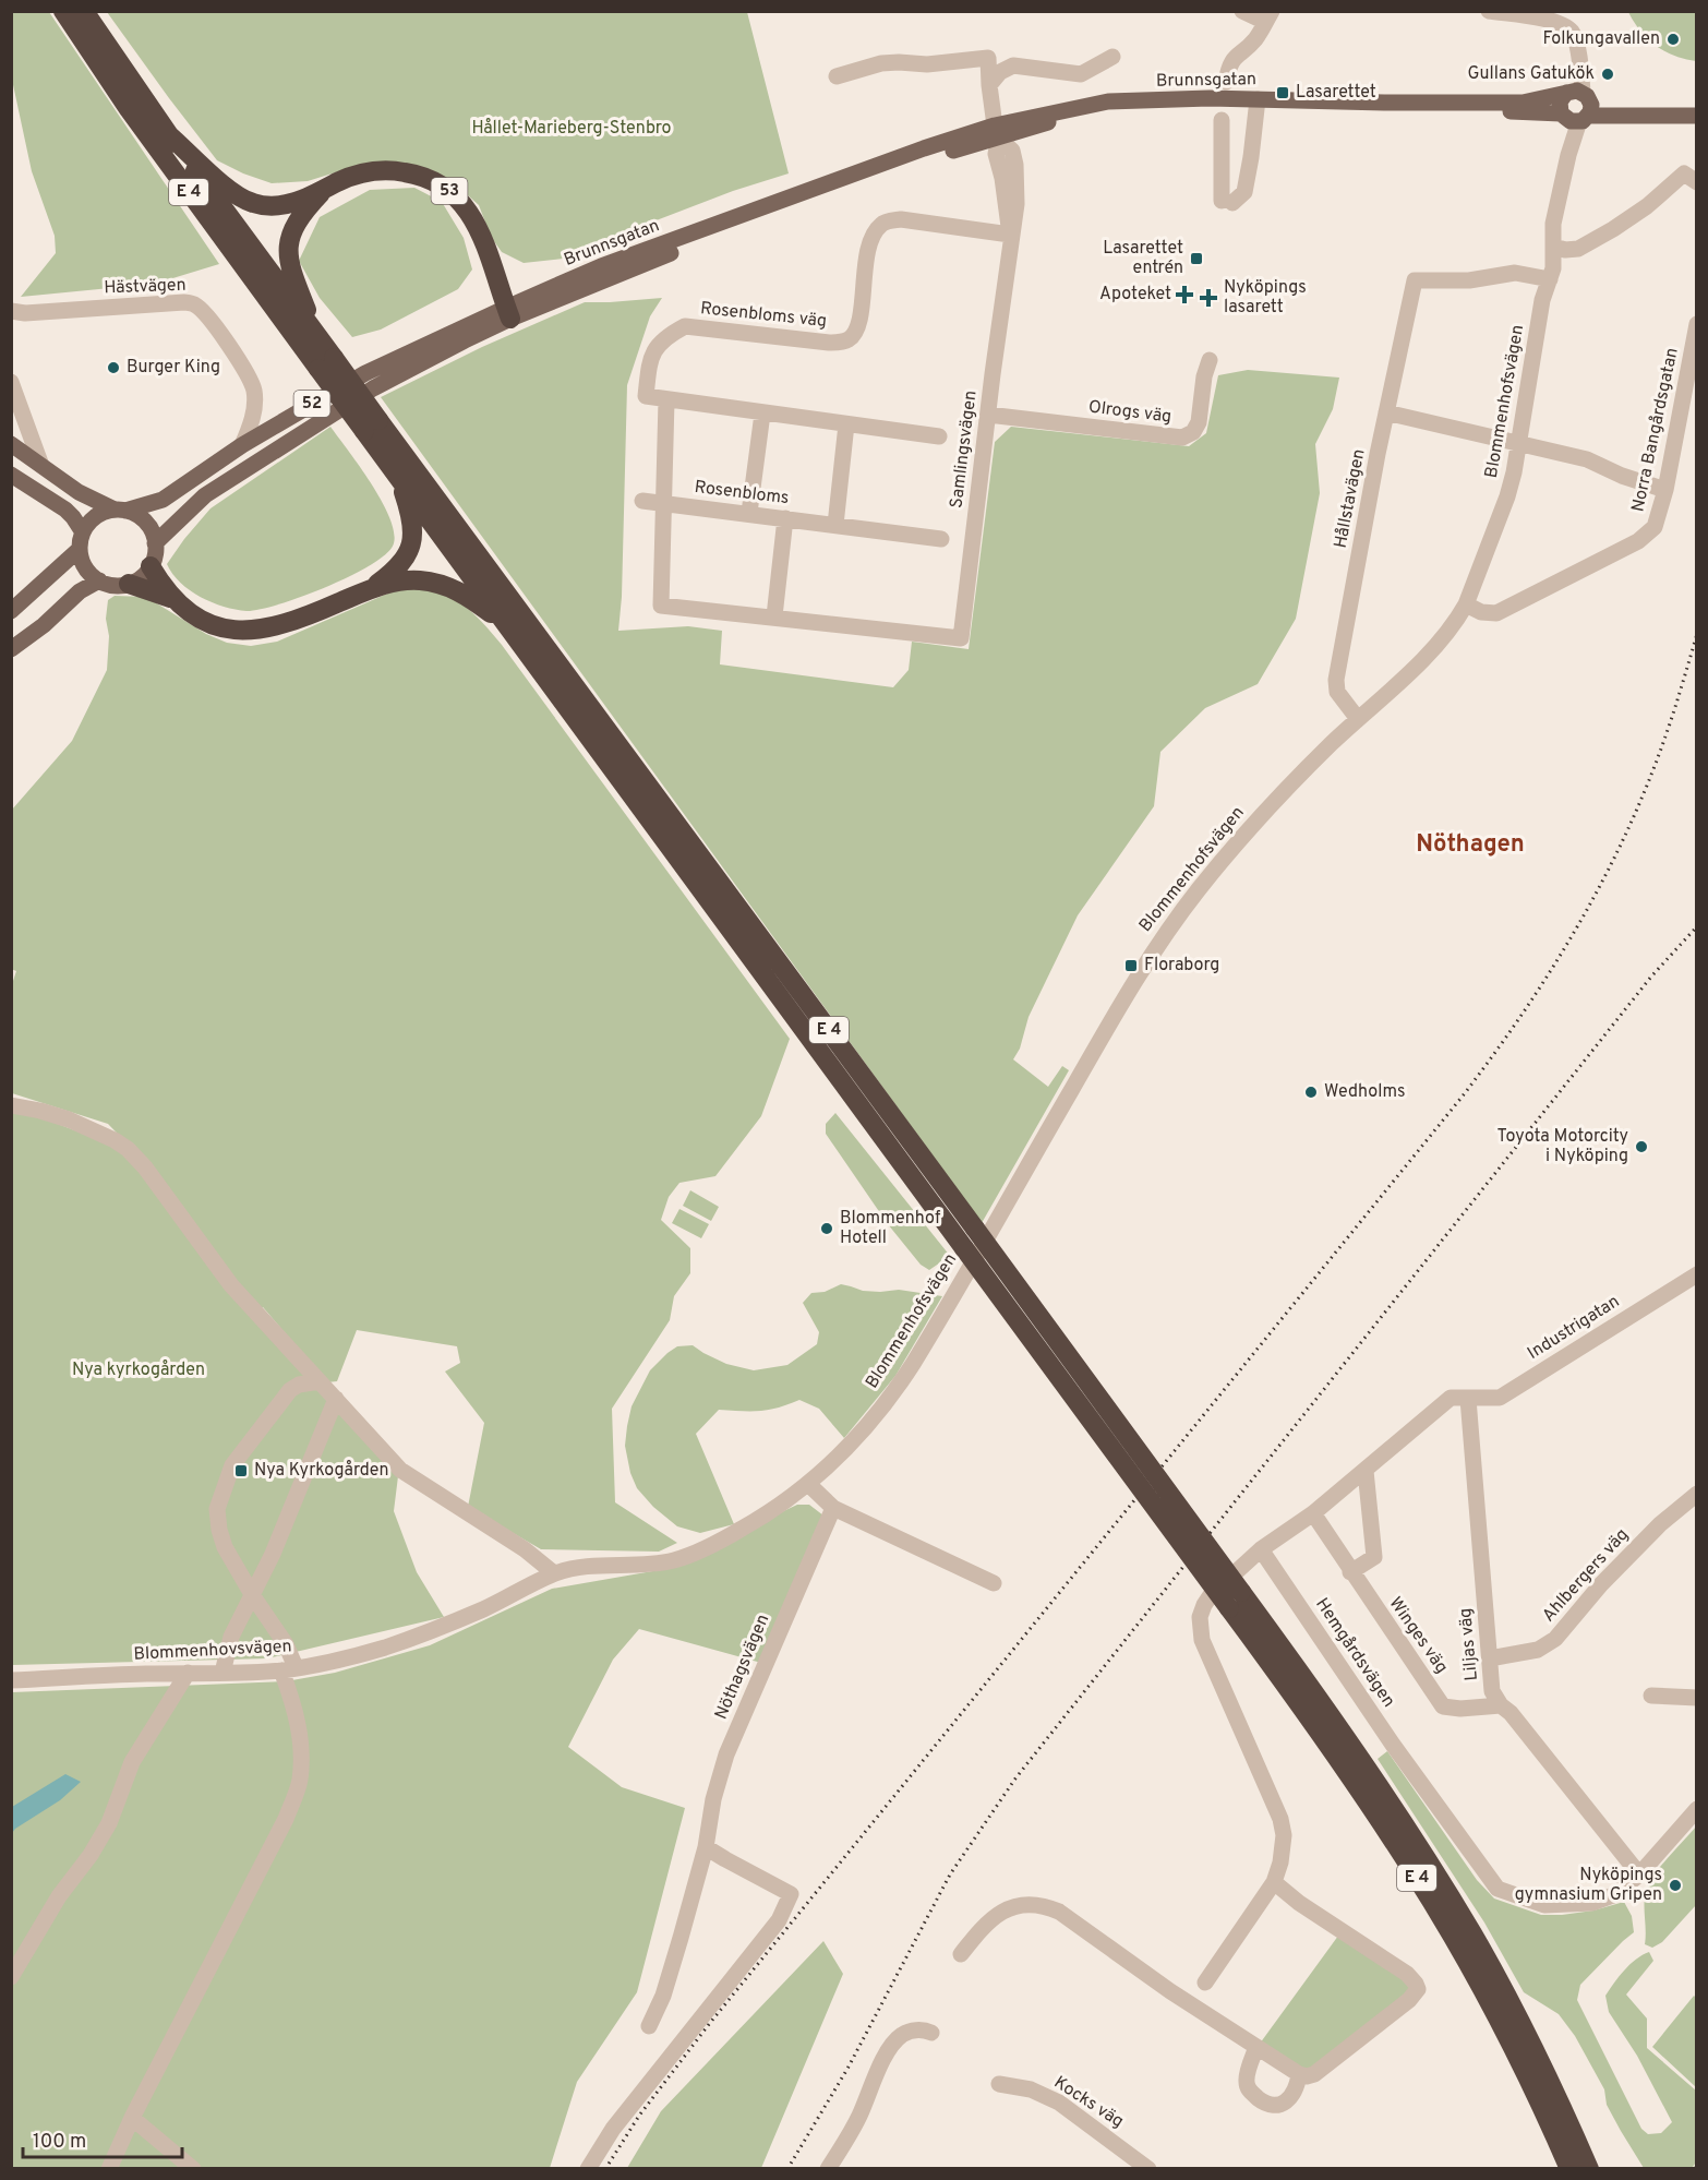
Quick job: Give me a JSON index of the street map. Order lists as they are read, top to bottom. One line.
{"streets":{"highway":["53","E 4"],"main road":["Brunnsgatan","52"],"street":["Hästvägen","Rosenbloms väg","Blommenhofsvägen","Olrogs väg","Norra Bangårdsgatan","Samlingsvägen","Rosenbloms","Hållstavägen","Industrigatan","Ahlbergers väg","Winges väg","Liljas väg","Blommenhovsvägen","Hemgårdsvägen","Nöthagsvägen","Kocks väg"]},"crossings":[["Brunnsgatan","53"],["Brunnsgatan","Hästvägen"],["Brunnsgatan","Blommenhofsvägen"],["Brunnsgatan","52"],["Brunnsgatan","Samlingsvägen"],["53","E 4"],["Rosenbloms väg","Samlingsvägen"],["Blommenhofsvägen","Norra Bangårdsgatan"],["Blommenhofsvägen","Hållstavägen"],["Blommenhofsvägen","Blommenhovsvägen"],["Olrogs väg","Samlingsvägen"],["Industrigatan","Liljas väg"],["Ahlbergers väg","Liljas väg"],["Winges väg","Liljas väg"],["Liljas väg","Hemgårdsvägen"]],"districts":["Nöthagen"],"parks":["Hållet-Marieberg-Stenbro","Nya kyrkogården"],"places":{"other":["Folkungavallen","Gullans Gatukök","Burger King","Wedholms","Toyota Motorcity i Nyköping","Blommenhof Hotell","Nyköpings gymnasium Gripen"],"transit":["Lasarettet","Lasarettet entrén","Floraborg","Nya Kyrkogården"],"health":["Apoteket","Nyköpings lasarett"]},"scale_bar":"100 m"}
